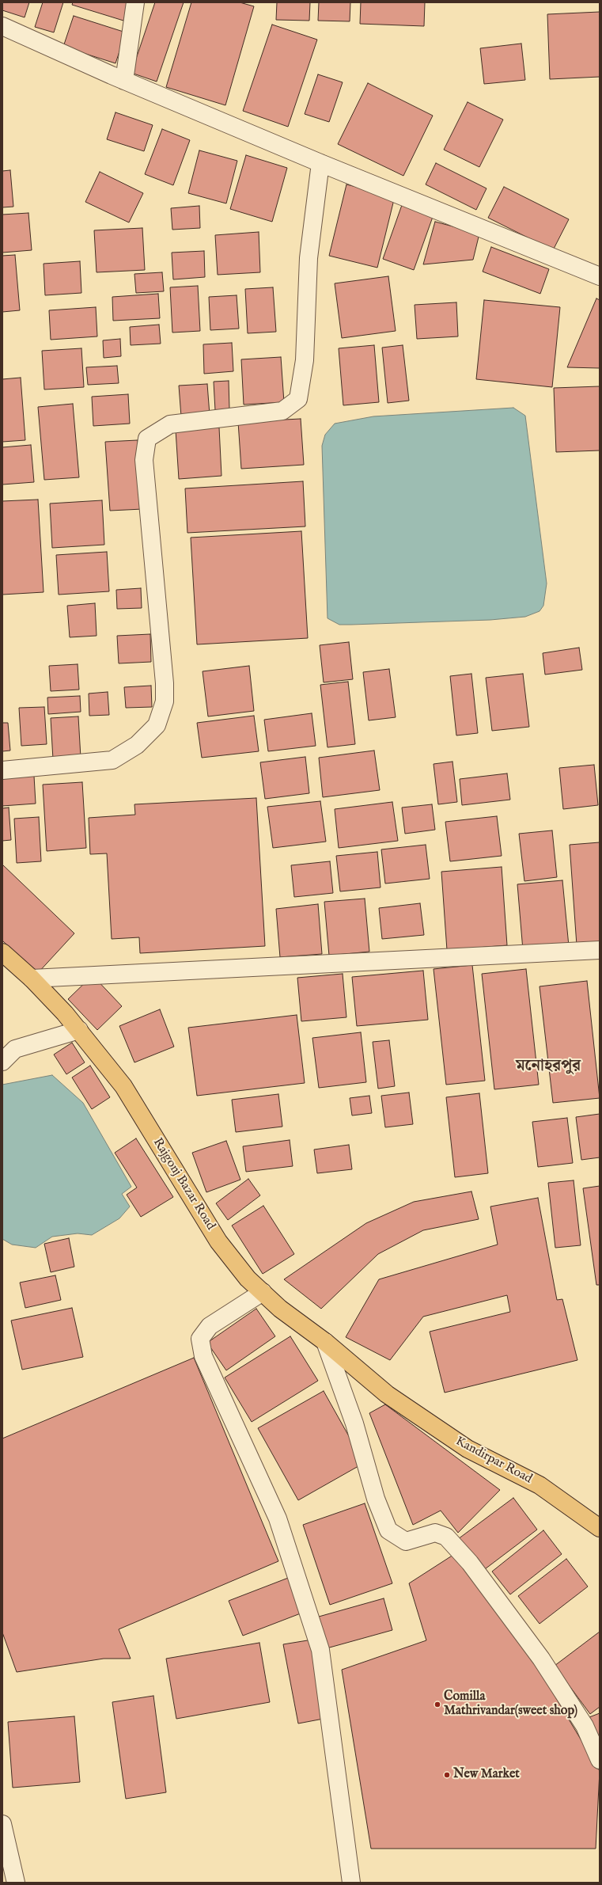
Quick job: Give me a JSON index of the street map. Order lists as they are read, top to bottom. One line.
{"streets":{"main road":["Rajgonj Bazar Road","Kandirpar Road"]},"crossings":[["Rajgonj Bazar Road","Kandirpar Road"]],"districts":["মনোহরপুর"],"places":["Comilla Mathrivandar(sweet shop)","New Market"]}
